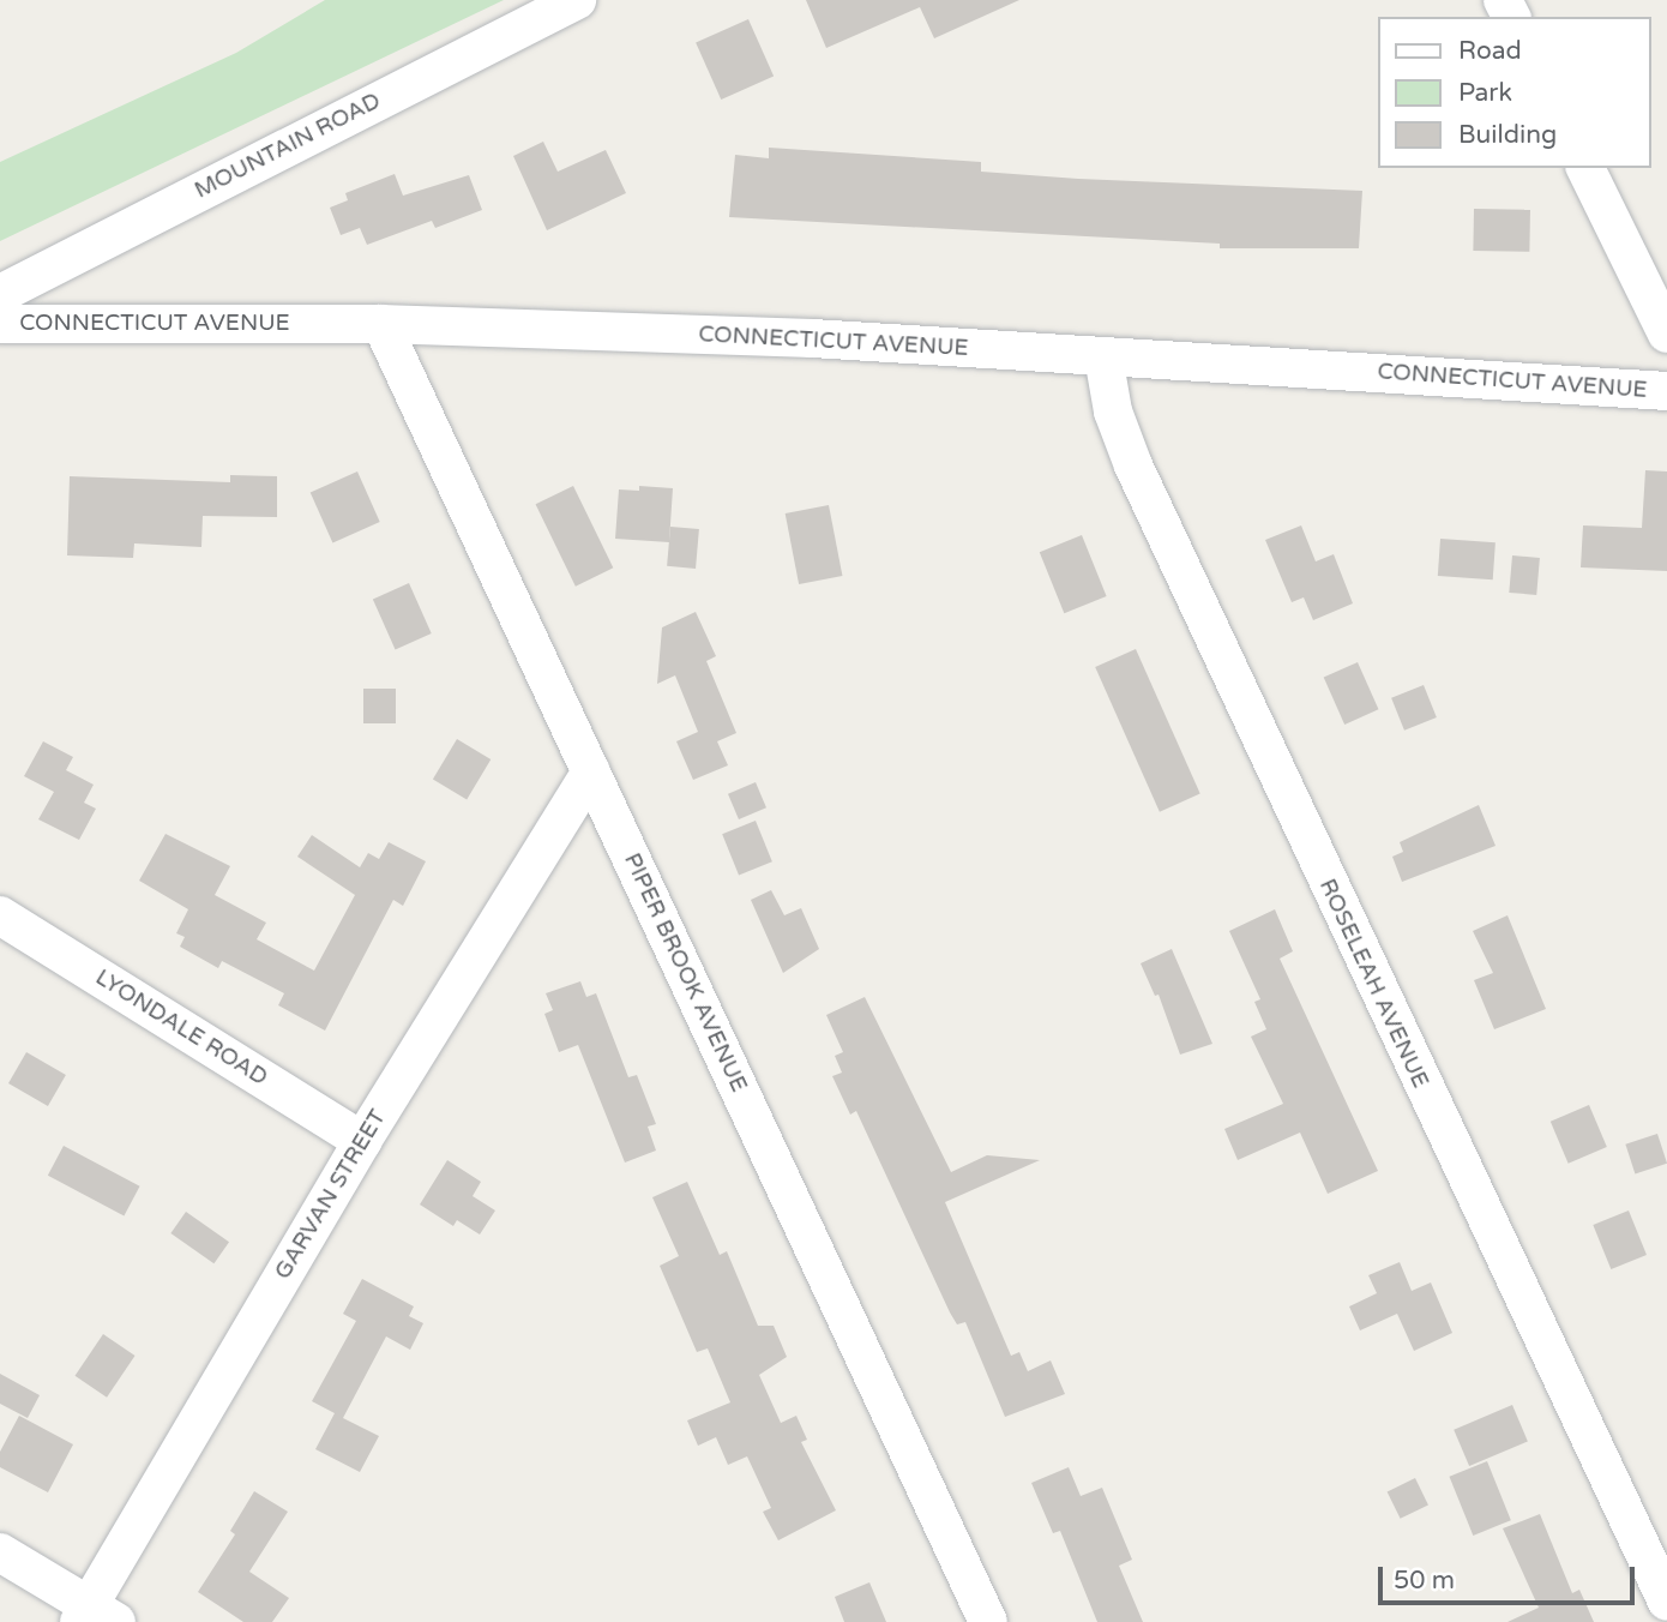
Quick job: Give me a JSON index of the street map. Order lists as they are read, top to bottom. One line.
{"streets":{"street":["MOUNTAIN ROAD","CONNECTICUT AVENUE","PIPER BROOK AVENUE","ROSELEAH AVENUE","LYONDALE ROAD","GARVAN STREET"]},"crossings":[["CONNECTICUT AVENUE","PIPER BROOK AVENUE"],["CONNECTICUT AVENUE","ROSELEAH AVENUE"],["PIPER BROOK AVENUE","GARVAN STREET"],["LYONDALE ROAD","GARVAN STREET"]],"legend":["Road","Park","Building"],"scale_bar":"50 m"}
